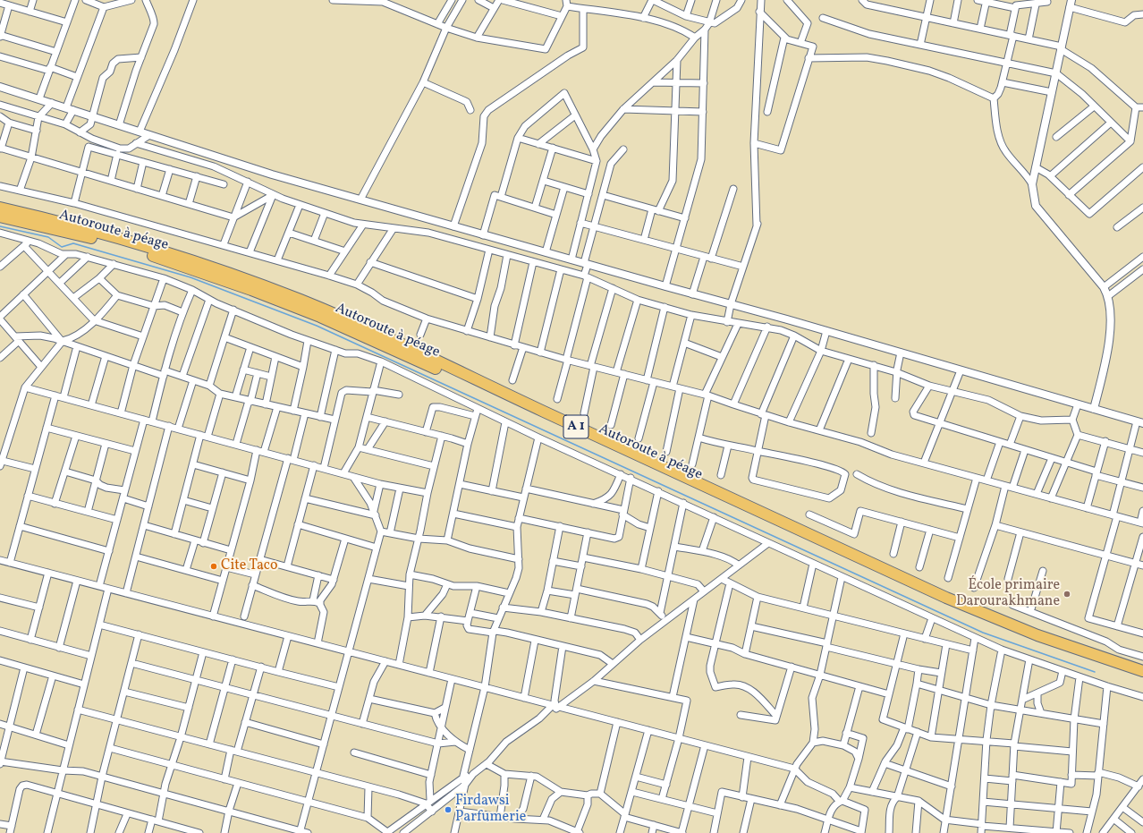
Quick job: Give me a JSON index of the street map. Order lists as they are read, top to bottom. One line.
{"streets":{"highway":["Autoroute à péage","A 1"]},"places":["Cite Taco","École primaire Darourakhmane","Firdawsi Parfumerie"]}
